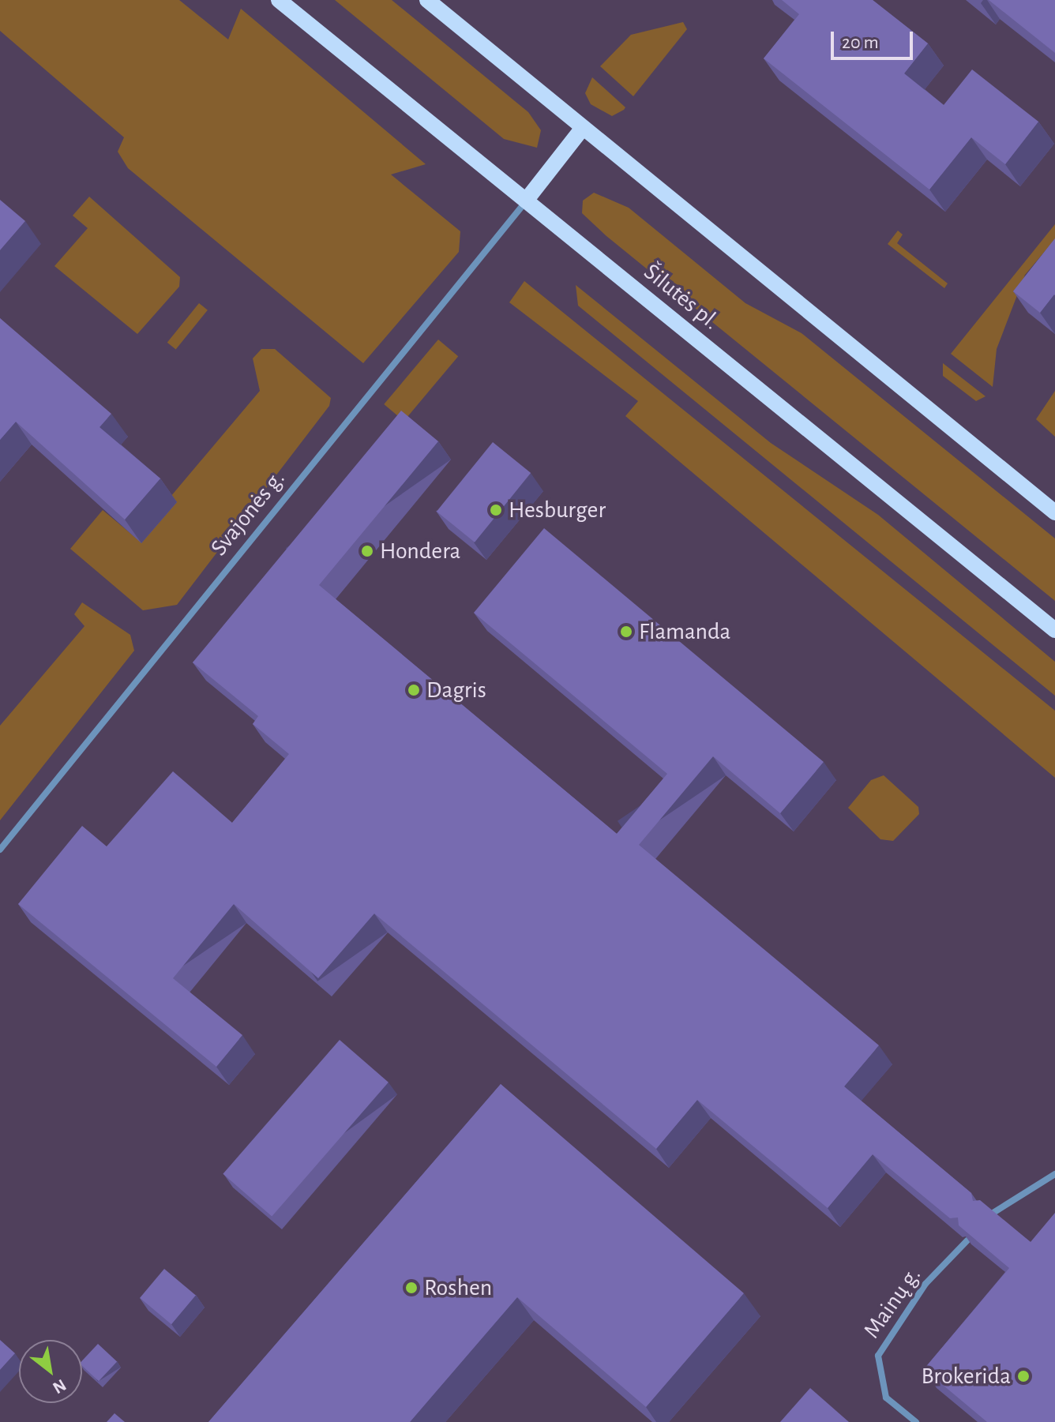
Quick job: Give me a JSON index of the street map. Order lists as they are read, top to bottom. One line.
{"streets":{"main road":["Šilutės pl."],"street":["Svajonės g.","Mainų g."]},"crossings":[["Šilutės pl.","Svajonės g."]],"places":["Hesburger","Hondera","Flamanda","Dagris","Roshen","Brokerida"],"scale_bar":"20 m","north":"bottom right"}
